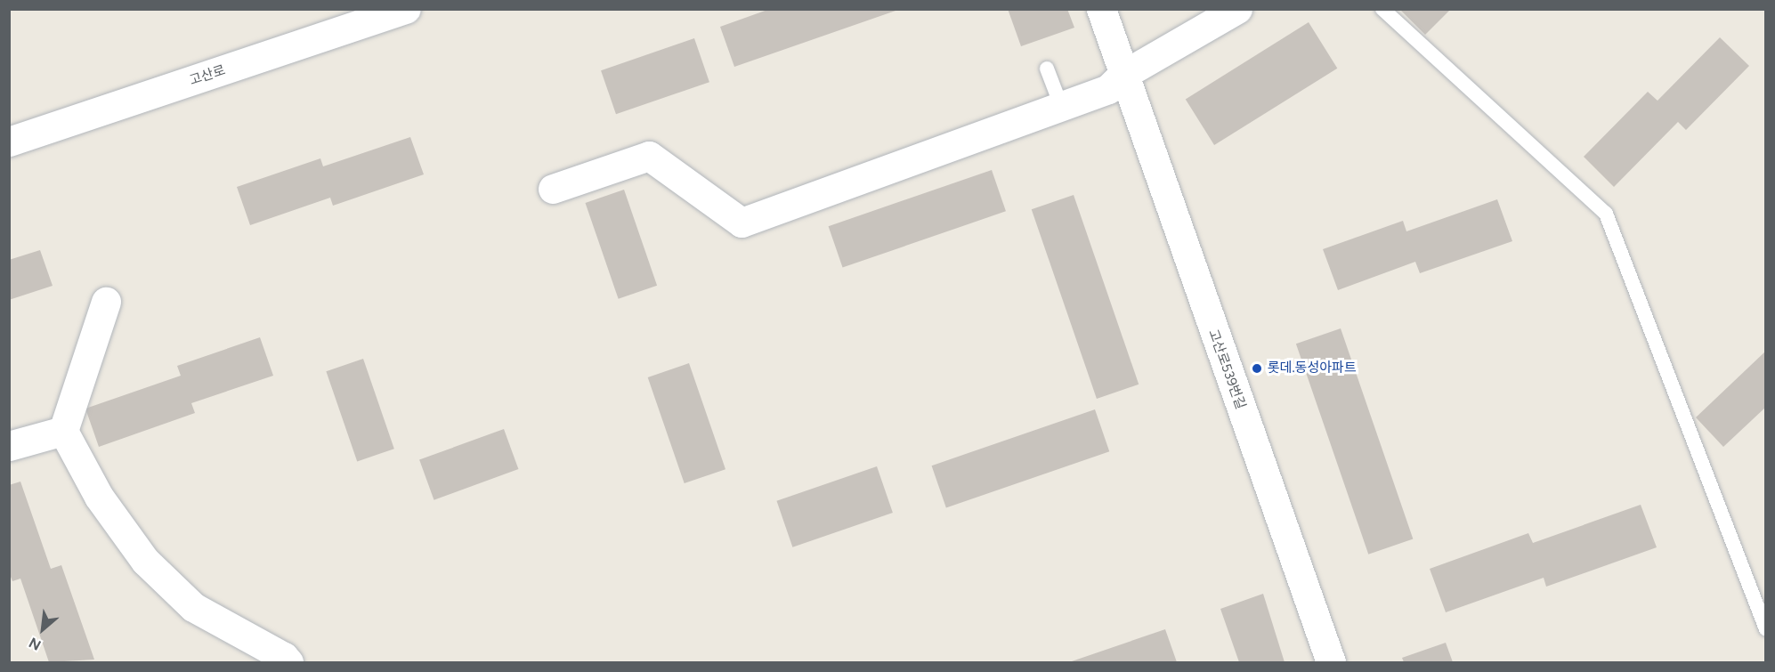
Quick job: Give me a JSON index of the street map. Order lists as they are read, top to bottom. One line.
{"streets":{"street":["고산로","고산로539번길"]},"places":["롯데.동성아파트"],"north":"bottom left"}
